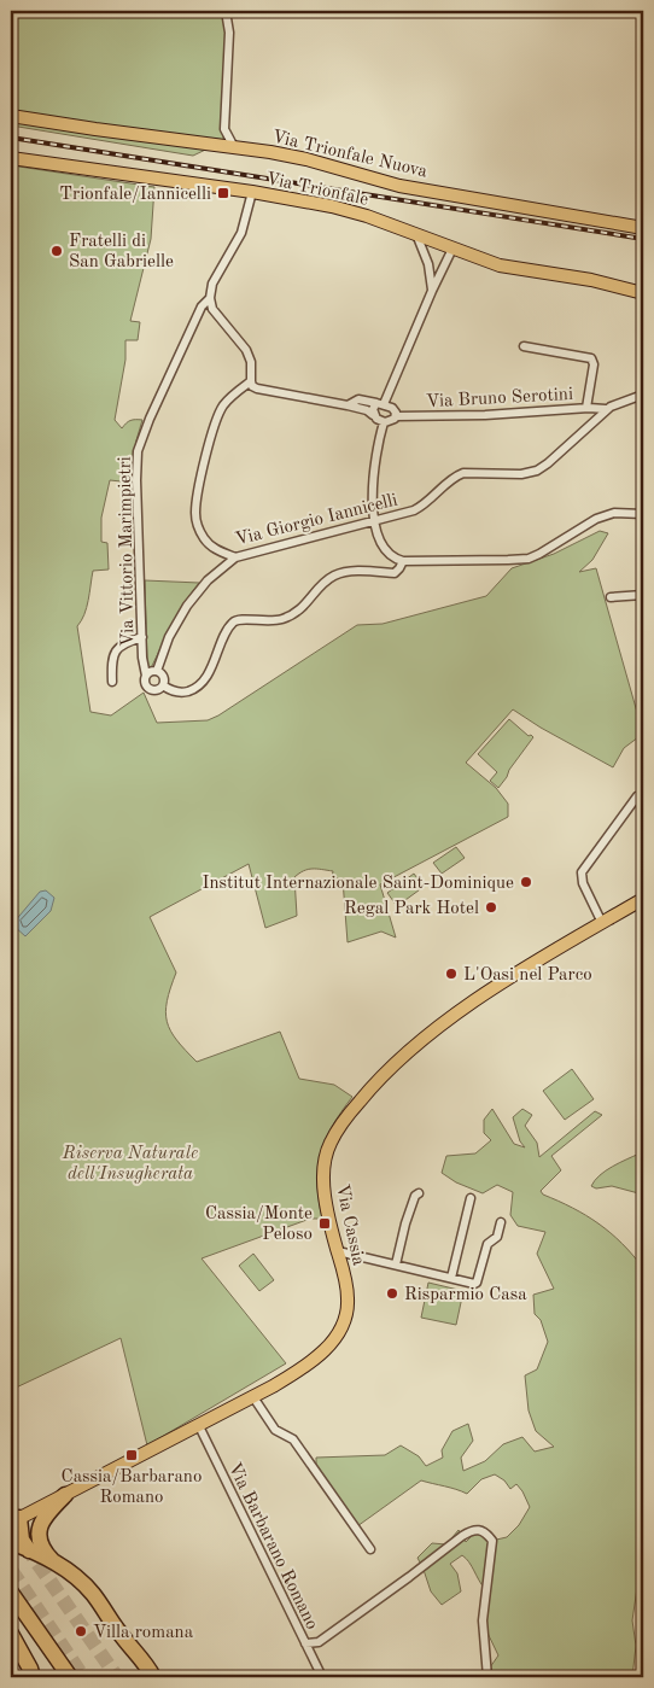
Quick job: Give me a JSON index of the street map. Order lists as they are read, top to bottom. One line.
{"streets":{"main road":["Via Trionfale Nuova","Via Trionfale","Via Cassia"],"street":["Via Bruno Serotini","Via Giorgio Iannicelli","Via Vittorio Marimpietri","Via Barbarano Romano"]},"crossings":[["Via Bruno Serotini","Via Giorgio Iannicelli"],["Via Cassia","Via Barbarano Romano"]],"parks":["Riserva Naturale dell'Insugherata"],"places":{"transit":["Trionfale/Iannicelli","Cassia/Monte Peloso","Cassia/Barbarano Romano"],"other":["Fratelli di San Gabrielle","Institut Internazionale Saint-Dominique","Regal Park Hotel","L'Oasi nel Parco","Risparmio Casa","Villa romana"]}}
